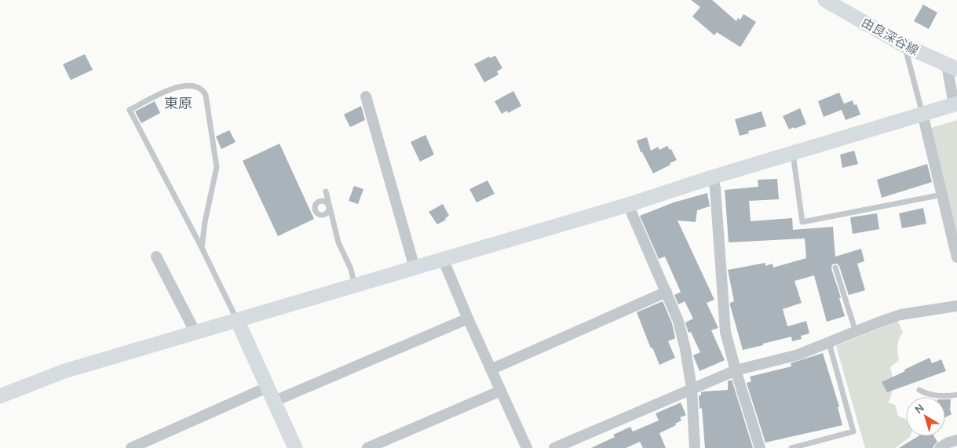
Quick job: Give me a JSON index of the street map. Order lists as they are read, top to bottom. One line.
{"streets":{"street":["由良深谷線"]},"districts":["東原"],"north":"top left"}
